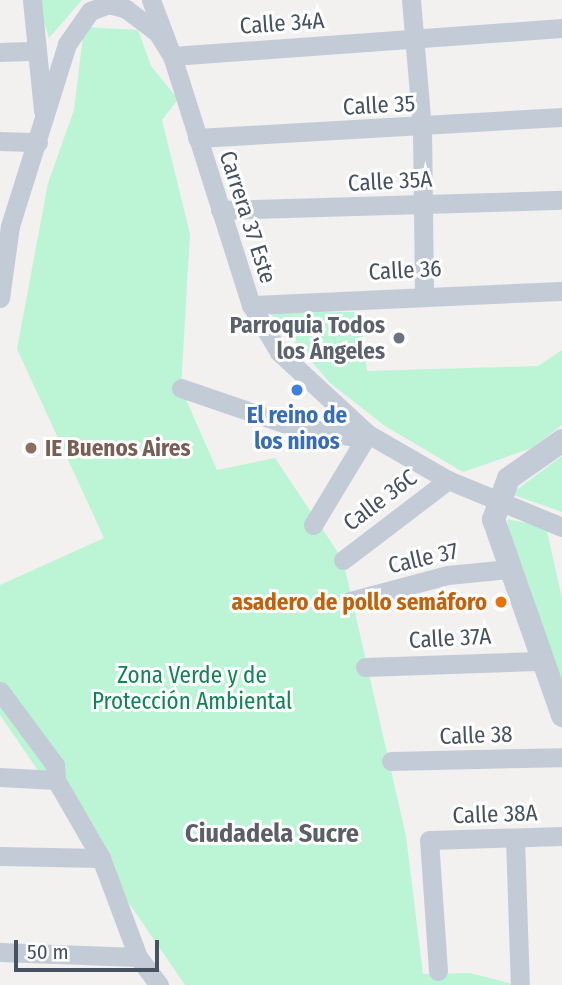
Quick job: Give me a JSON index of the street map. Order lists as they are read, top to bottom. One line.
{"streets":{"street":["Calle 34A","Calle 35","Calle 35A","Carrera 37 Este","Calle 36","Calle 36C","Calle 37","Calle 37A","Calle 38","Calle 38A"]},"crossings":[["Calle 34A","Carrera 37 Este"],["Calle 35","Carrera 37 Este"],["Calle 35A","Carrera 37 Este"],["Carrera 37 Este","Calle 36"]],"districts":["Ciudadela Sucre"],"parks":["Zona Verde y de Protección Ambiental"],"places":["Parroquia Todos los Ángeles","El reino de los ninos","IE Buenos Aires","asadero de pollo semáforo"],"scale_bar":"50 m"}
